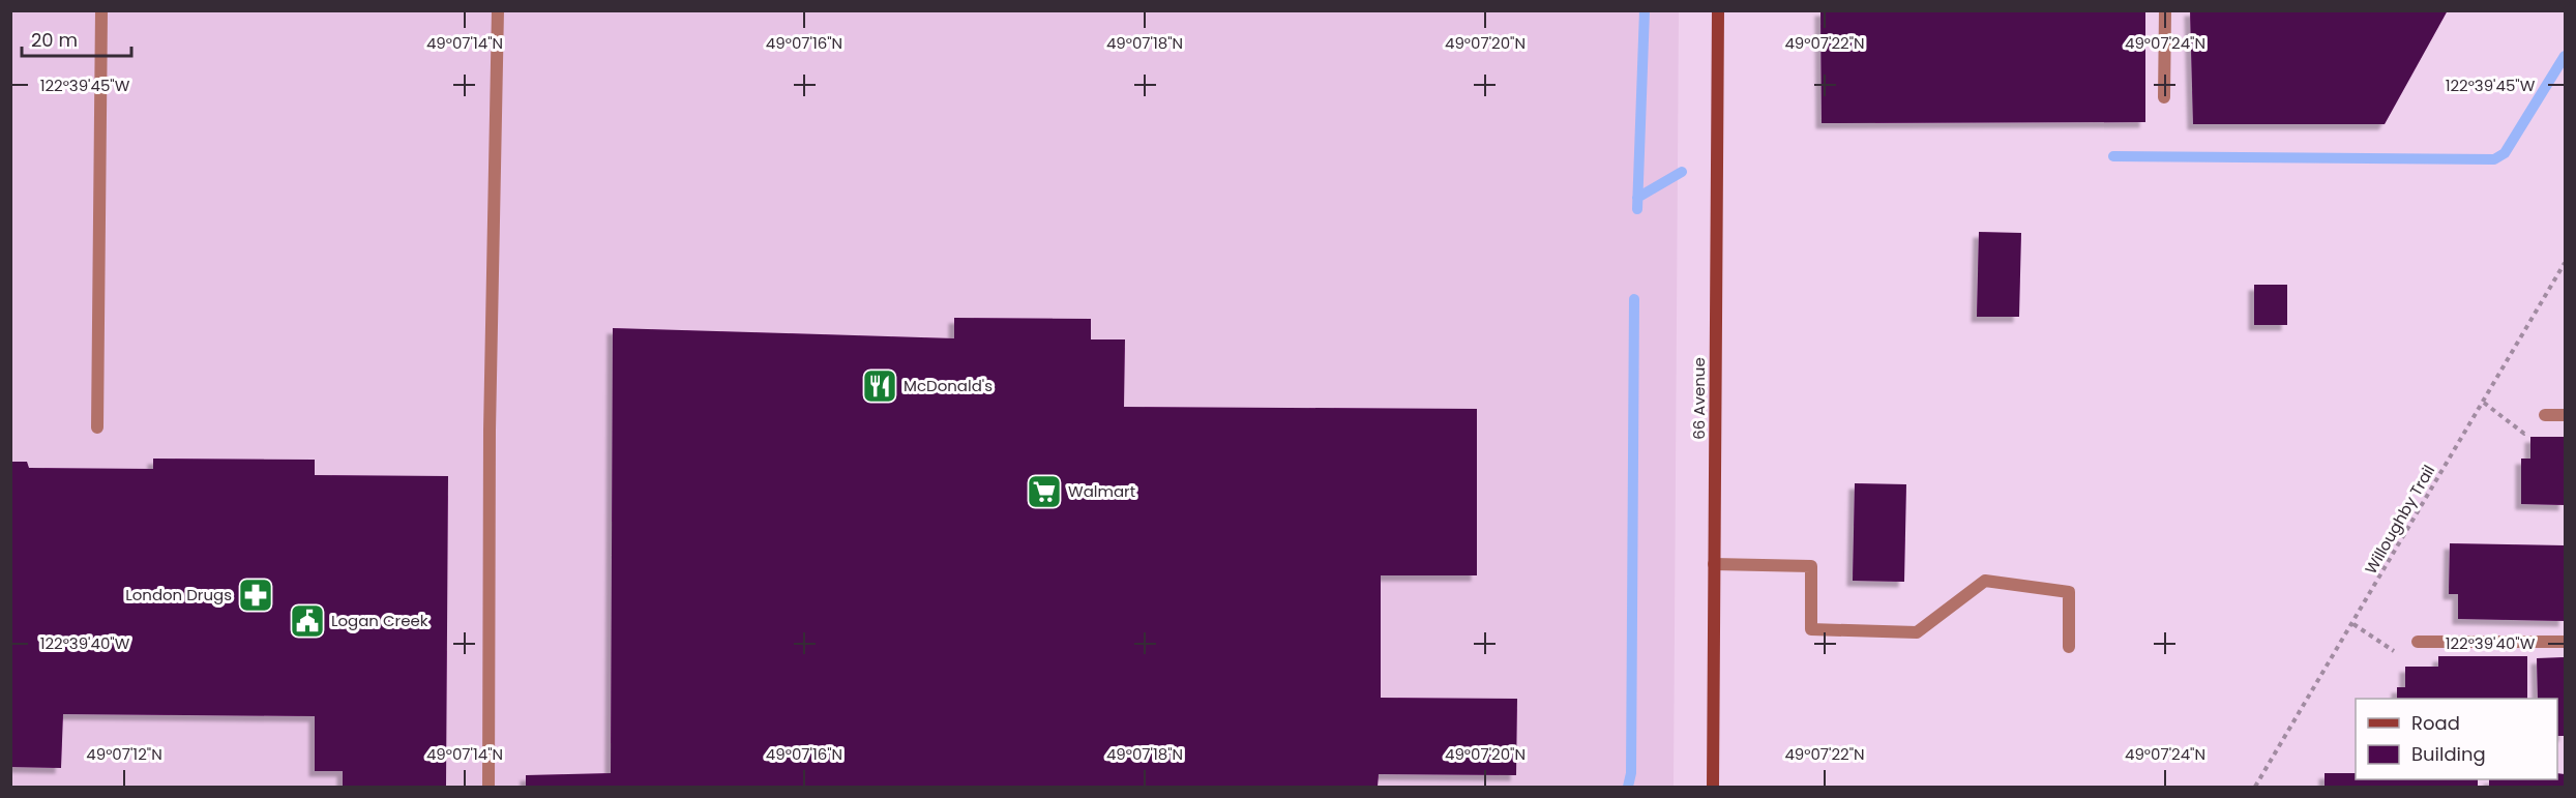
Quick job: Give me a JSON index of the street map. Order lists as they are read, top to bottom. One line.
{"streets":{"street":["66 Avenue"],"path":["Willoughby Trail"]},"places":{"restaurant":["McDonald's"],"supermarket":["Walmart"],"pharmacy":["London Drugs"],"public building":["Logan Creek"]},"legend":["Road","Building"],"scale_bar":"20 m","coordinates":["49°07'14\"N","49°07'16\"N","49°07'18\"N","49°07'20\"N","49°07'22\"N","49°07'24\"N","122°39'45\"W","122°39'40\"W","49°07'12\"N"]}
